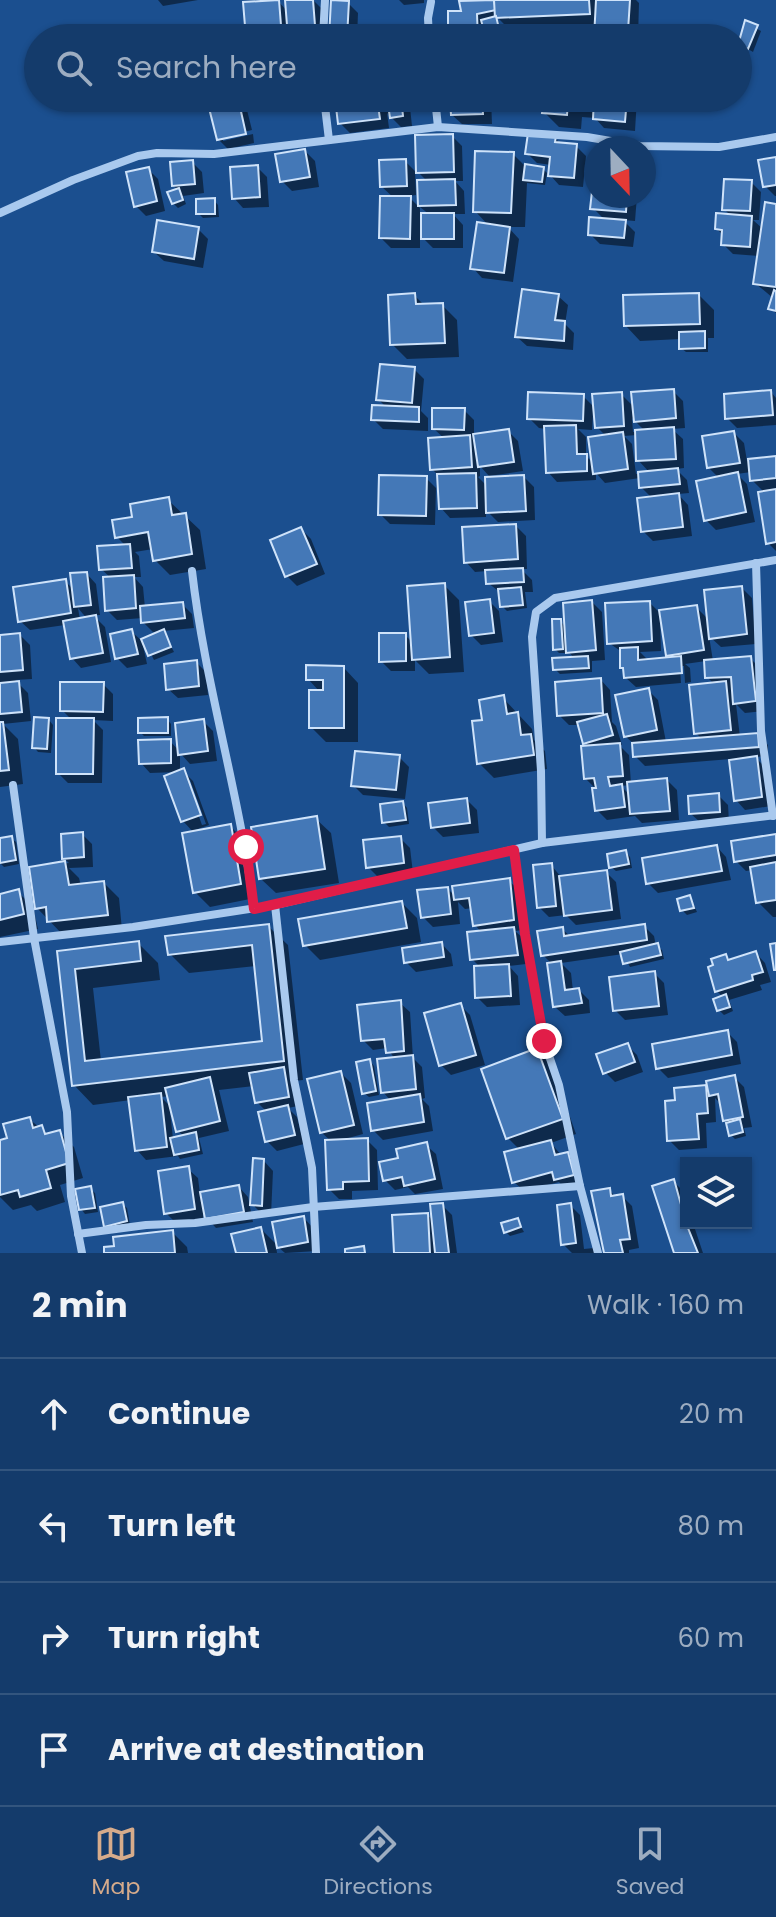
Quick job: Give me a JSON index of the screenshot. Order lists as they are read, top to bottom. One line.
{"north":"bottom","page":{"search":"Search here","heading":["2 min","Walk · 160 m"],"list":[["Continue","20 m"],["Turn left","80 m"],["Turn right","60 m"],"Arrive at destination"],"nav":["Map","Directions","Saved"]}}
